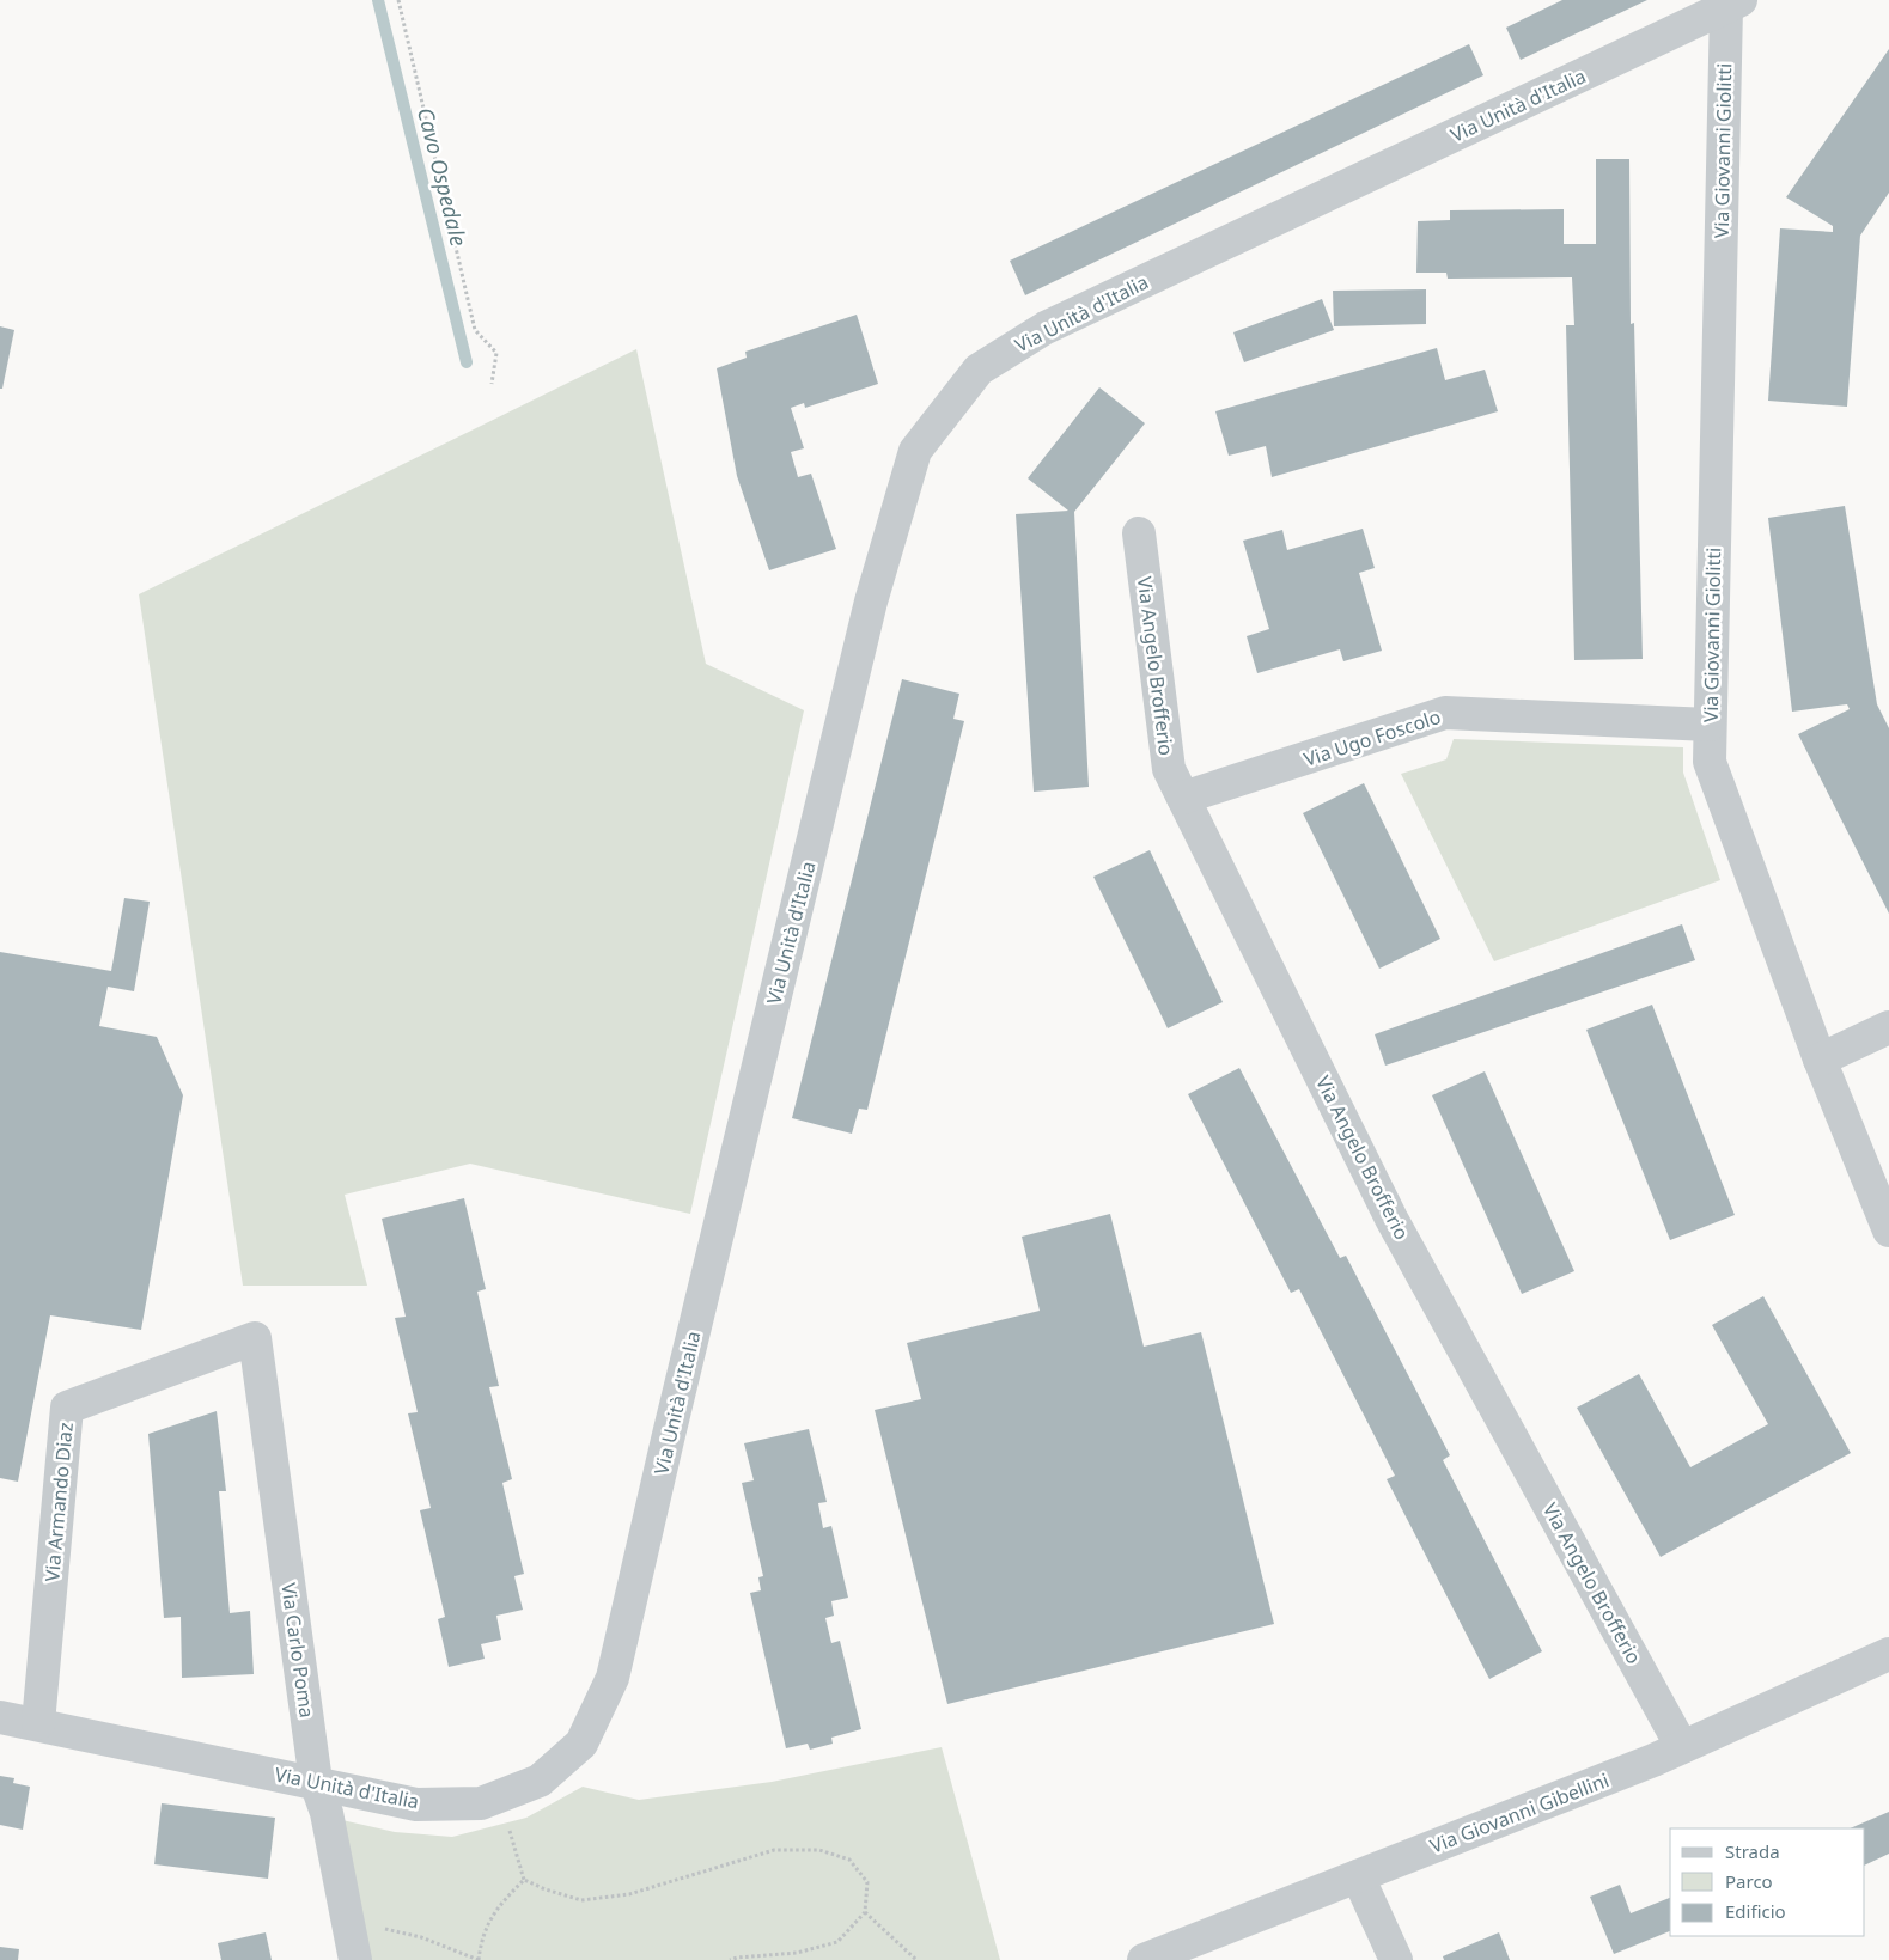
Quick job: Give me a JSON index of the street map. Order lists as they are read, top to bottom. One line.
{"streets":{"street":["Via Unità d'Italia","Via Giovanni Giolitti","Via Angelo Brofferio","Via Ugo Foscolo","Via Armando Diaz","Via Carlo Poma","Via Giovanni Gibellini"]},"crossings":[["Via Unità d'Italia","Via Giovanni Giolitti"],["Via Unità d'Italia","Via Armando Diaz"],["Via Unità d'Italia","Via Carlo Poma"],["Via Giovanni Giolitti","Via Ugo Foscolo"],["Via Angelo Brofferio","Via Ugo Foscolo"],["Via Angelo Brofferio","Via Giovanni Gibellini"],["Via Armando Diaz","Via Carlo Poma"]],"water":["Cavo Ospedale"],"legend":["Strada","Parco","Edificio"]}
